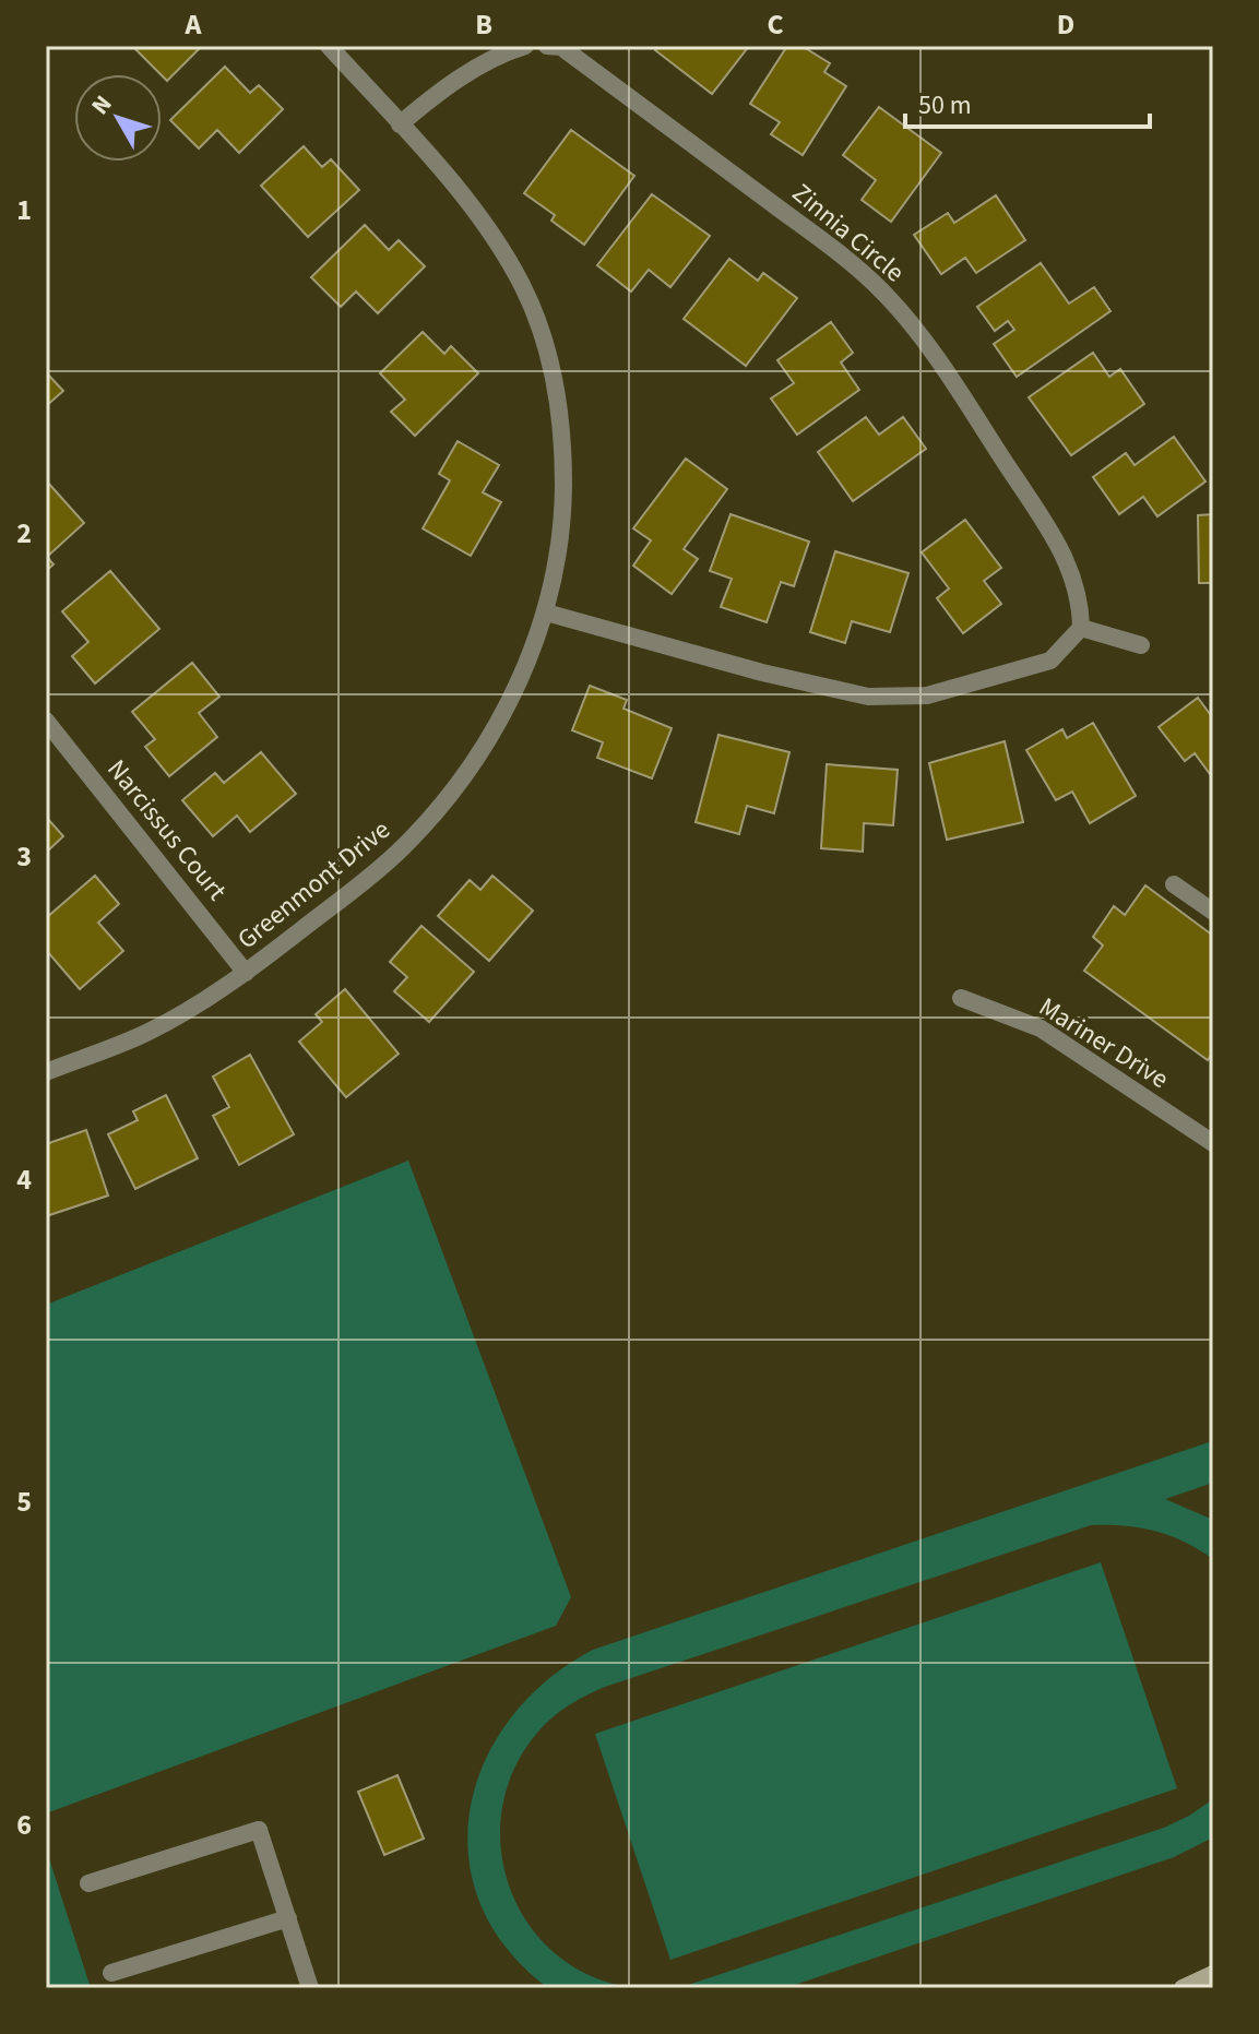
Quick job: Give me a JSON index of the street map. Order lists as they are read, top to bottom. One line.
{"streets":{"street":["Zinnia Circle","Narcissus Court","Greenmont Drive","Mariner Drive"]},"crossings":[["Narcissus Court","Greenmont Drive"]],"scale_bar":"50 m","north":"top left","grid":{"columns":["A","B","C","D"],"rows":["1","2","3","4","5","6"]}}
